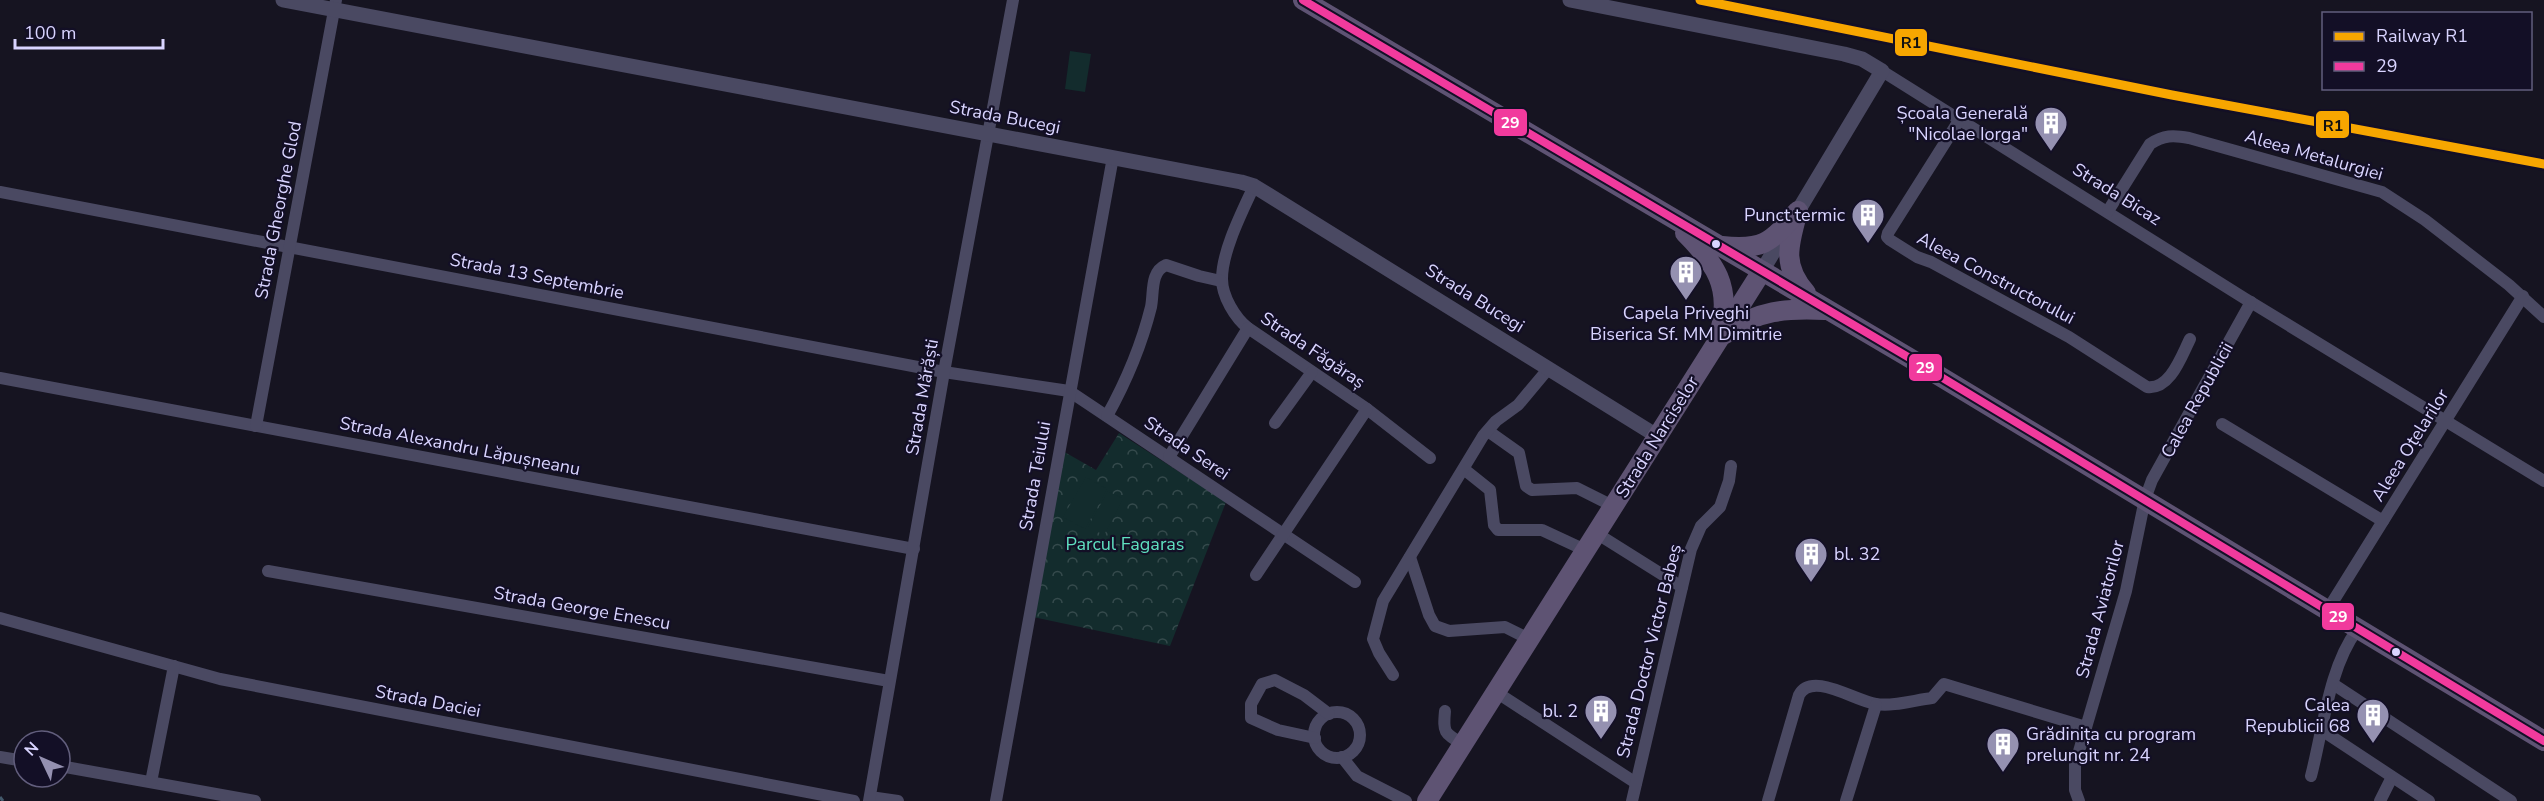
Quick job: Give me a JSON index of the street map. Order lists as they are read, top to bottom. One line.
{"streets":{"main road":["Strada Narciselor"],"street":["Strada Bucegi","Aleea Metalurgiei","Strada Bicaz","Strada Gheorghe Glod","Strada 13 Septembrie","Aleea Constructorului","Strada Făgăraș","Strada Mărăști","Calea Republicii","Aleea Oțelarilor","Strada Alexandru Lăpușneanu","Strada Serei","Strada Teiului","Strada George Enescu","Strada Aviatorilor","Strada Doctor Victor Babeș","Strada Daciei"]},"crossings":[["Strada Bucegi","Strada Gheorghe Glod"],["Strada Bucegi","Strada Mărăști"],["Strada Bucegi","Strada Narciselor"],["Strada Bucegi","Strada Teiului"],["Aleea Metalurgiei","Strada Bicaz"],["Aleea Metalurgiei","Aleea Oțelarilor"],["Strada Bicaz","Aleea Constructorului"],["Strada Bicaz","Calea Republicii"],["Strada Bicaz","Strada Narciselor"],["Strada Bicaz","Aleea Oțelarilor"],["Strada Gheorghe Glod","Strada 13 Septembrie"],["Strada Gheorghe Glod","Strada Alexandru Lăpușneanu"],["Strada 13 Septembrie","Strada Mărăști"],["Strada 13 Septembrie","Strada Serei"],["Strada 13 Septembrie","Strada Teiului"],["Strada Făgăraș","Strada Serei"],["Strada Mărăști","Strada Alexandru Lăpușneanu"],["Strada Mărăști","Strada George Enescu"],["Calea Republicii","Strada Aviatorilor"],["Strada Narciselor","Strada Doctor Victor Babeș"],["Strada Serei","Strada Teiului"]],"parks":["Parcul Fagaras"],"places":{"building":["Școala Generală \"Nicolae Iorga\"","Punct termic","Capela Priveghi Biserica Sf. MM Dimitrie","bl. 32","bl. 2","Calea Republicii 68","Grădinița cu program prelungit nr. 24"]},"lines":["rail line R1","transit line 29"],"legend":["Railway R1","29"],"scale_bar":"100 m","north":"top left"}
